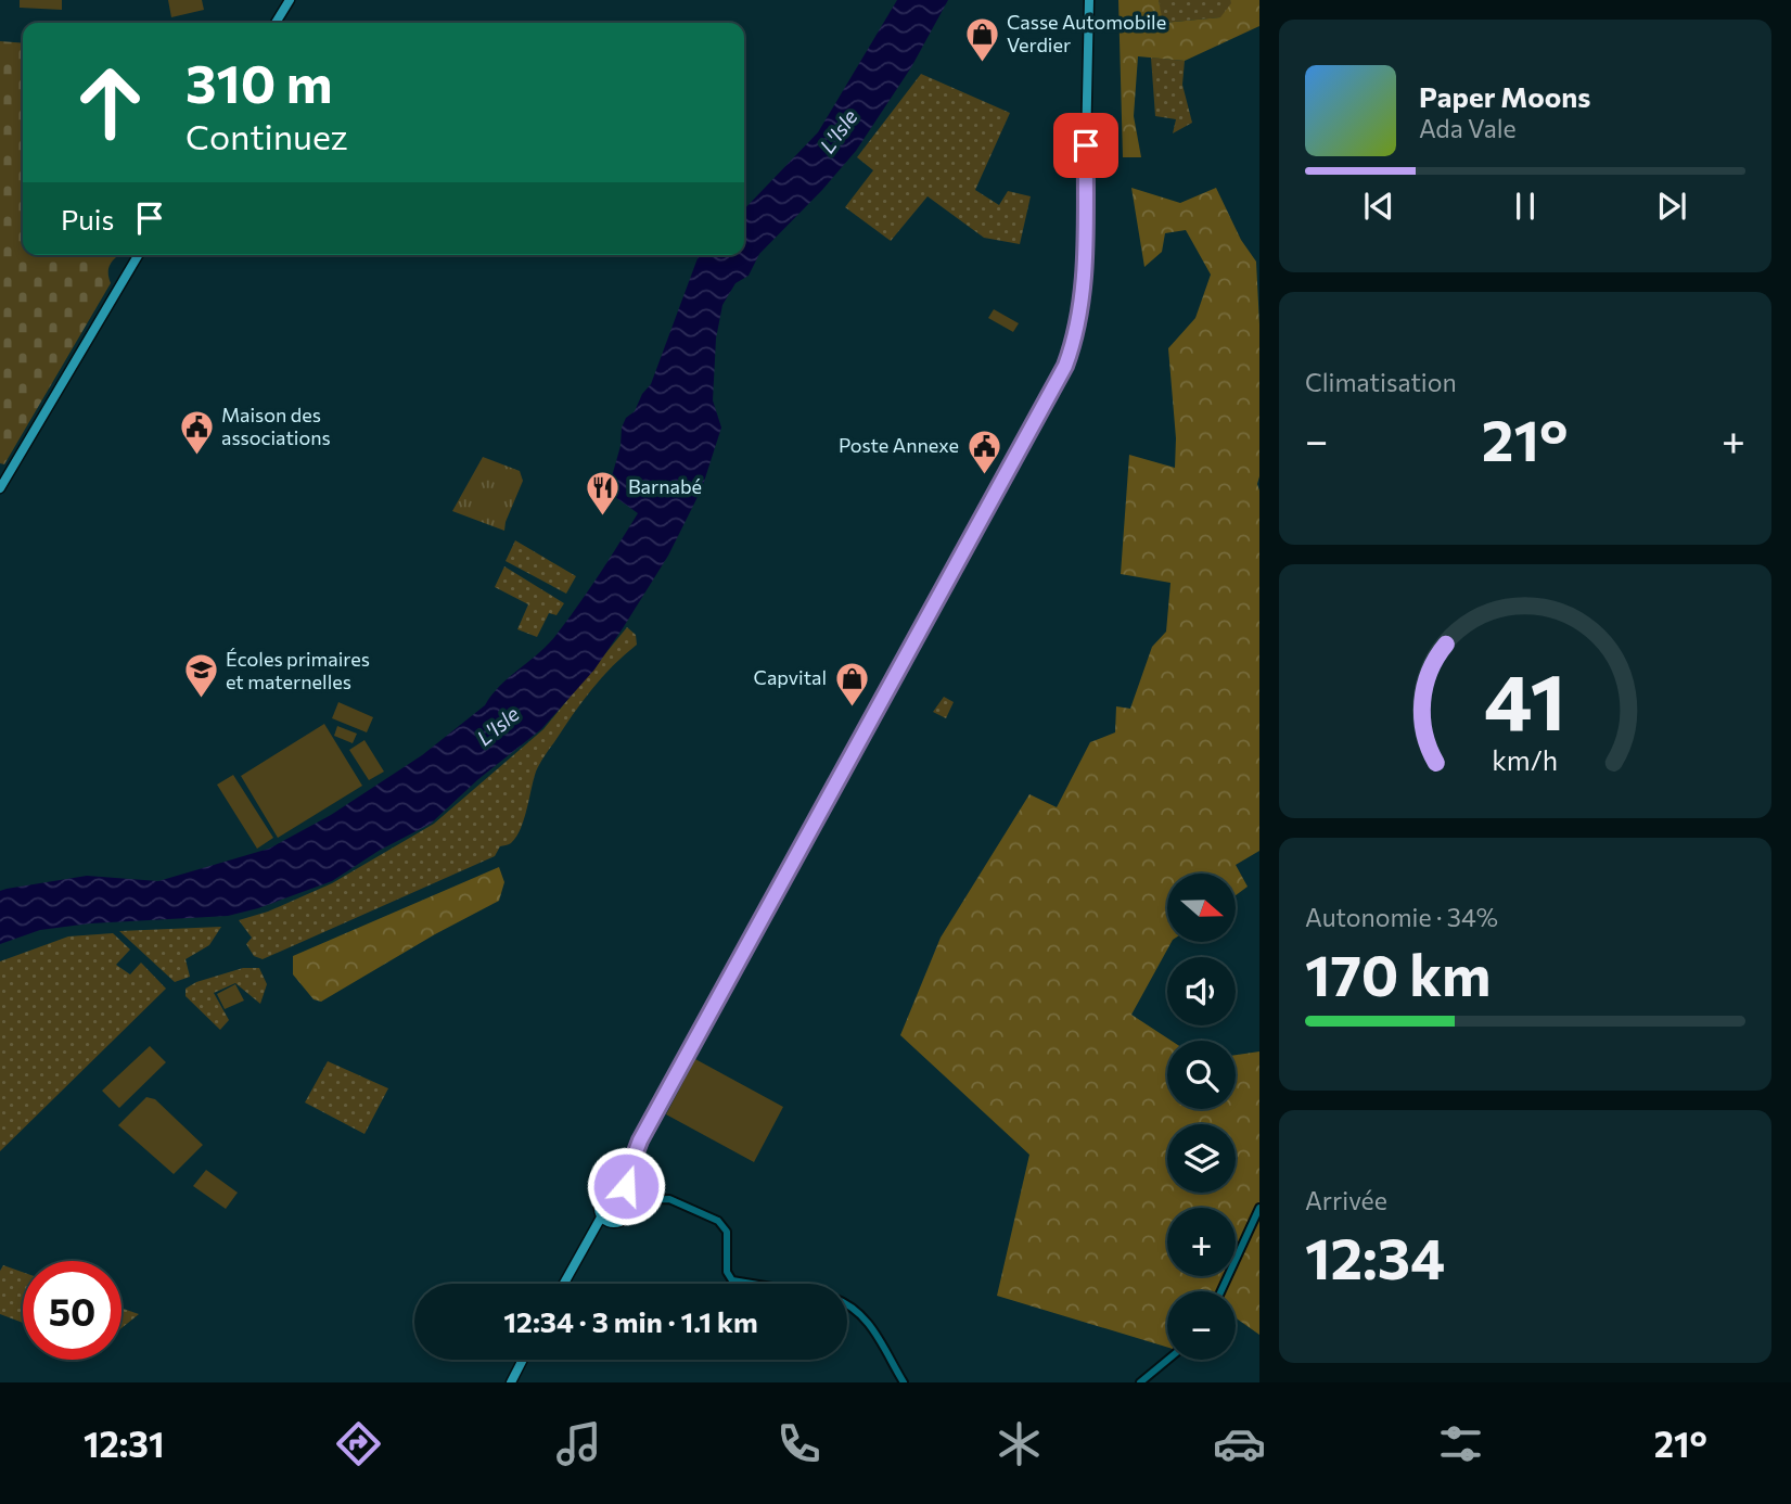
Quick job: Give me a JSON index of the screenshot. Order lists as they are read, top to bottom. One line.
{"water":["L'Isle"],"places":{"shop":["Casse Automobile Verdier","Capvital"],"public building":["Maison des associations","Poste Annexe"],"restaurant":["Barnabé"],"school or university":["Écoles primaires et maternelles"]},"north":"right","page":{"turn":["310 m","Continuez"],"song":["Paper Moons","Ada Vale"],"then":"Puis","tile":["Climatisation",["Autonomie · 34%","170 km"],["Arrivée","12:34"]],"heat":["−","21°","+"],"map_buttons":["+","−"],"limit":"50","trip":"12:34 · 3 min · 1.1 km","tabs":["12:31","21°"],"gauge":["41","km/h"]}}
